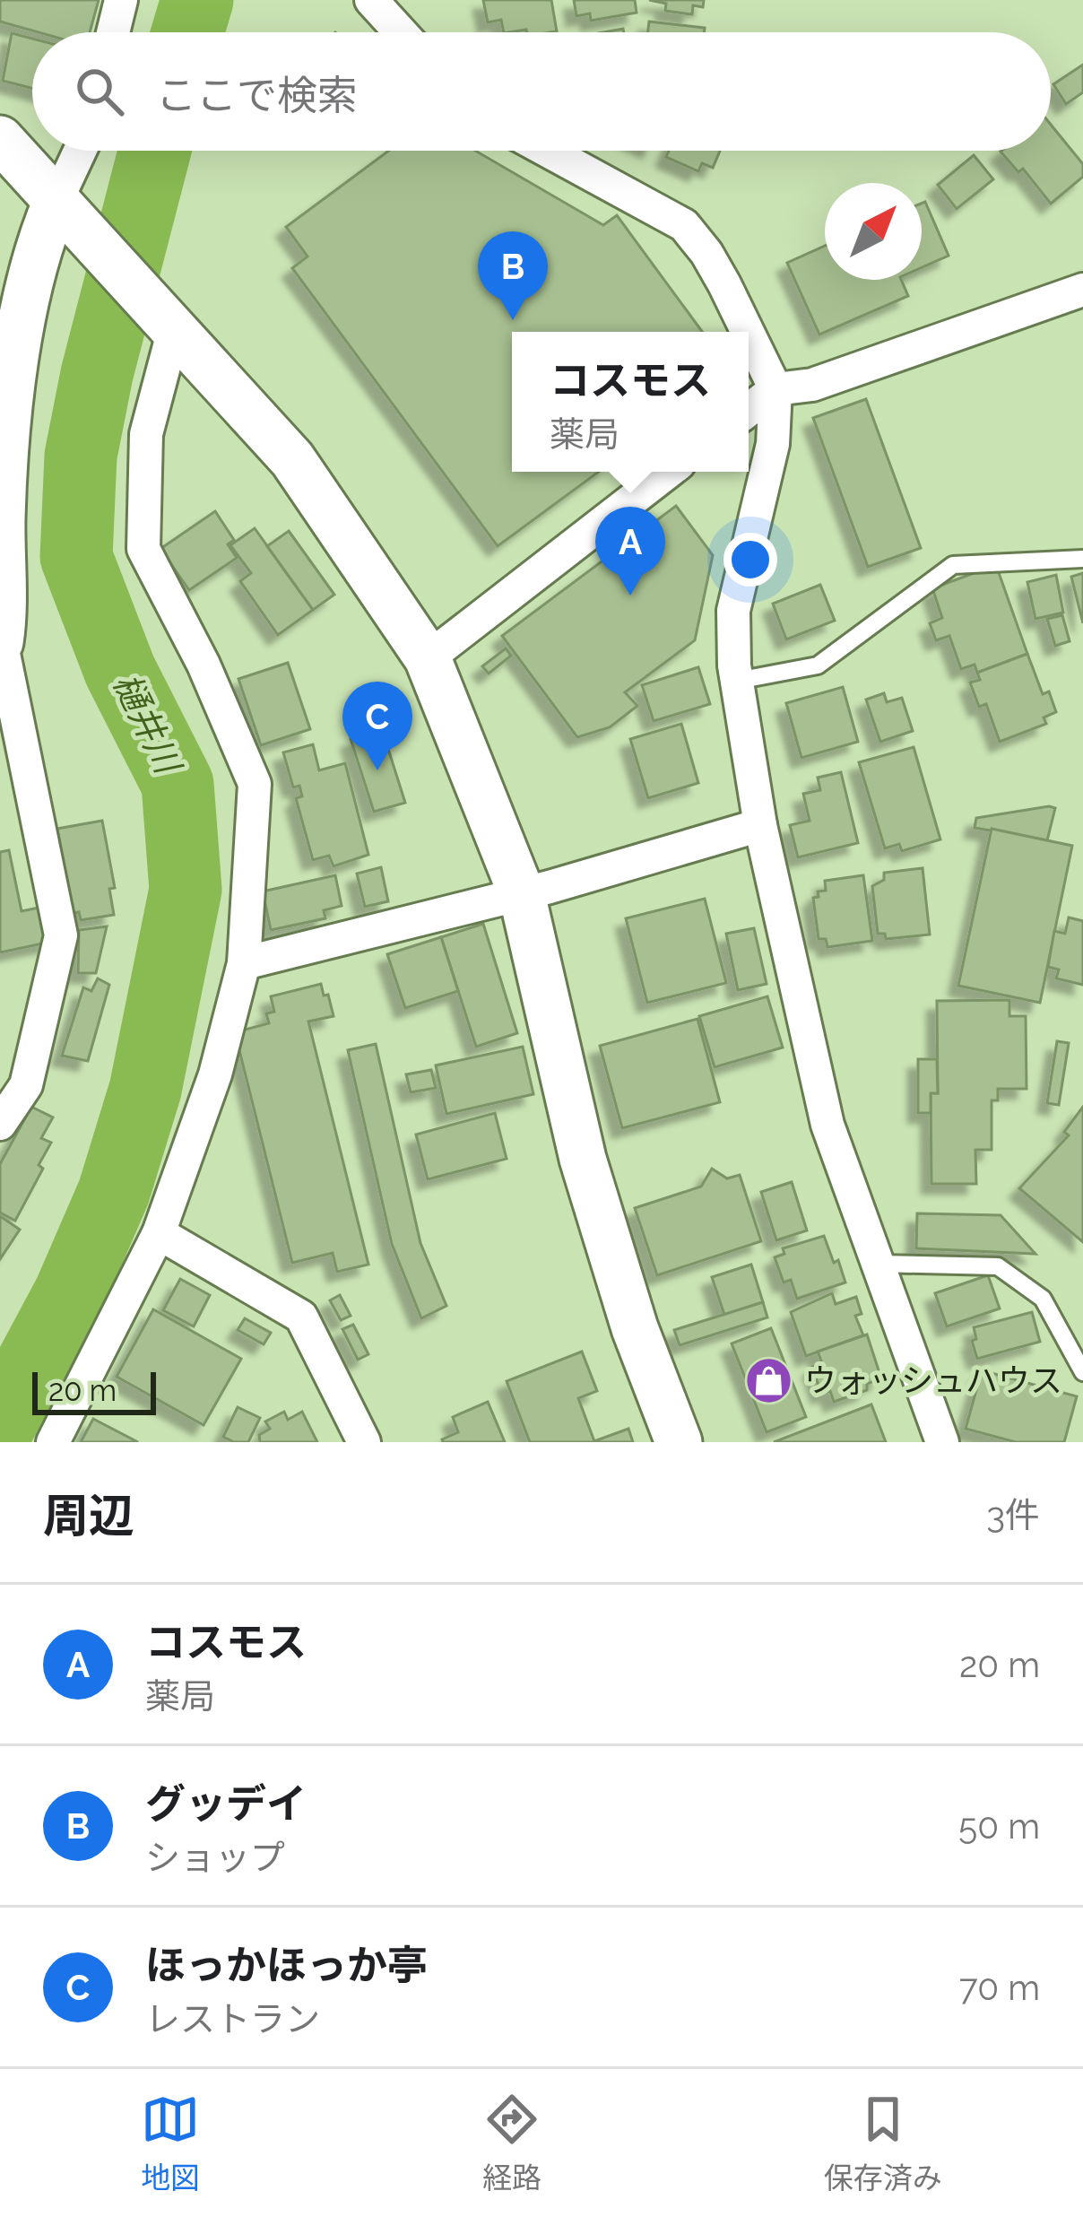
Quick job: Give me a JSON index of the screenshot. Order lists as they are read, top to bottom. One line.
{"water":["樋井川"],"places":{"shop":["ウォッシュハウス"]},"scale_bar":"20 m","north":"top right","page":{"search":"ここで検索","pins":["B","A","C"],"popup":["コスモス","薬局"],"scale":"20 m","heading":["周辺","3件"],"list":[{"mark":"A","name":"コスモス","note":"薬局","value":"20 m"},{"mark":"B","name":"グッデイ","note":"ショップ","value":"50 m"},{"mark":"C","name":"ほっかほっか亭","note":"レストラン","value":"70 m"}],"nav":["地図","経路","保存済み"]}}
